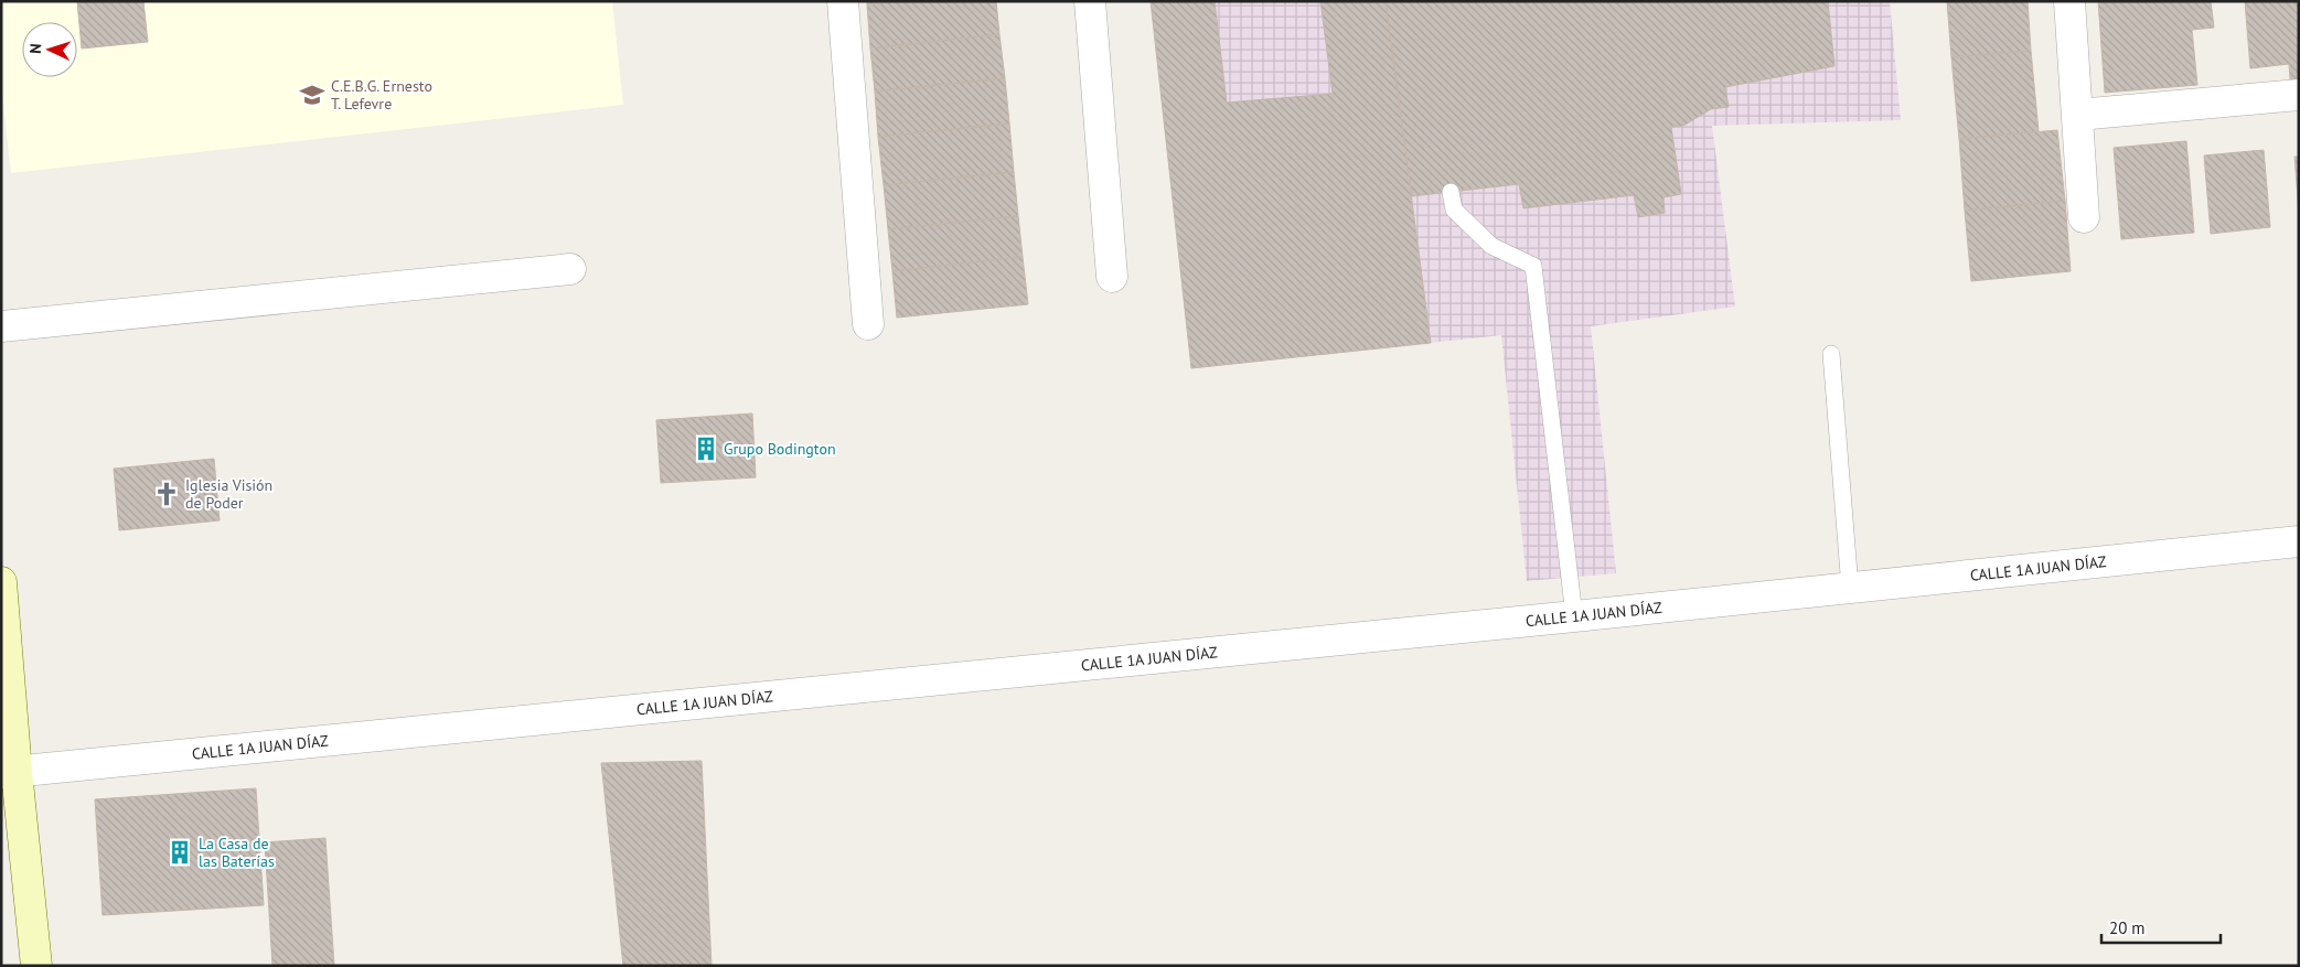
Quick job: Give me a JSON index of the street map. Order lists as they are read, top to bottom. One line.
{"streets":{"street":["CALLE 1A JUAN DÍAZ"]},"places":{"school or university":["C.E.B.G. Ernesto T. Lefevre"],"building":["Grupo Bodington","La Casa de las Baterías"],"church":["Iglesia Visión de Poder"]},"scale_bar":"20 m","north":"left"}
